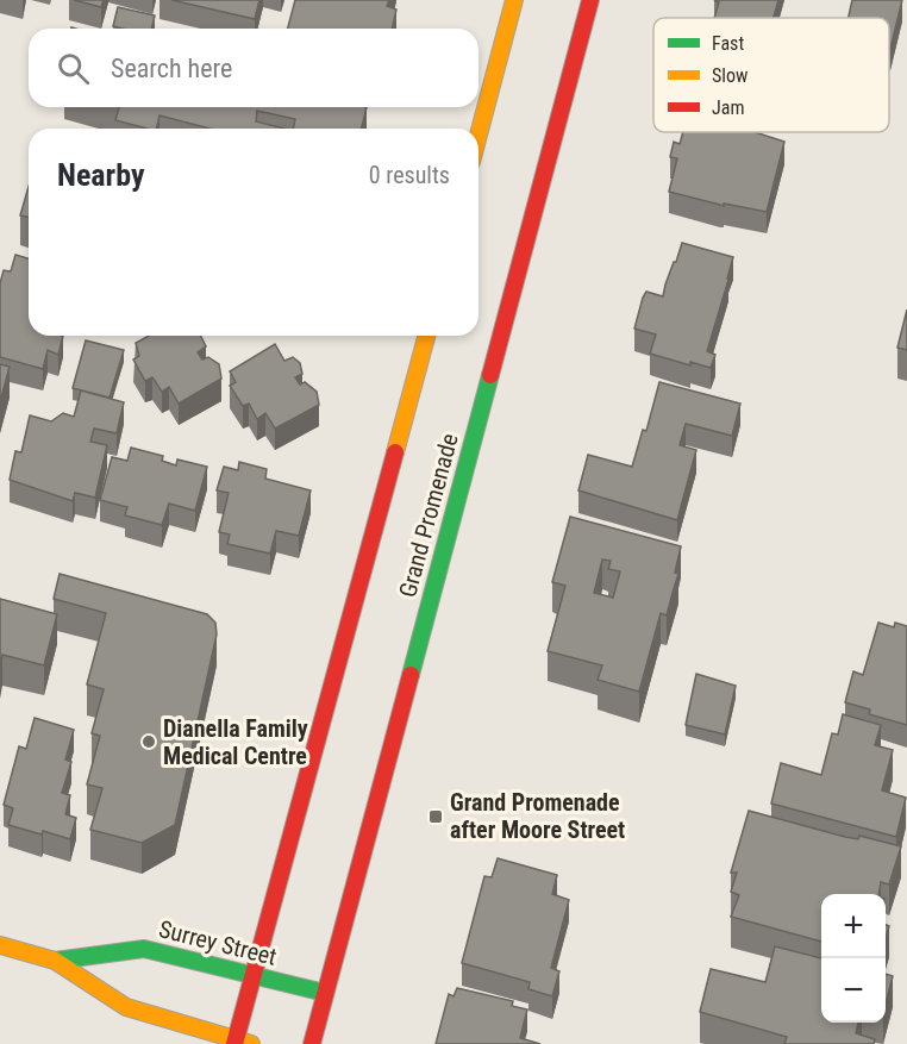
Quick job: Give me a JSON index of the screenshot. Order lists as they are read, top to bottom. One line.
{"streets":{"main road":["Grand Promenade","Surrey Street"]},"crossings":[["Grand Promenade","Surrey Street"]],"places":{"other":["Dianella Family Medical Centre"],"transit":["Grand Promenade after Moore Street"]},"legend":["Fast","Slow","Jam"],"page":{"search":"Search here","heading":["Nearby","0 results"],"map_buttons":["+","−"]}}
